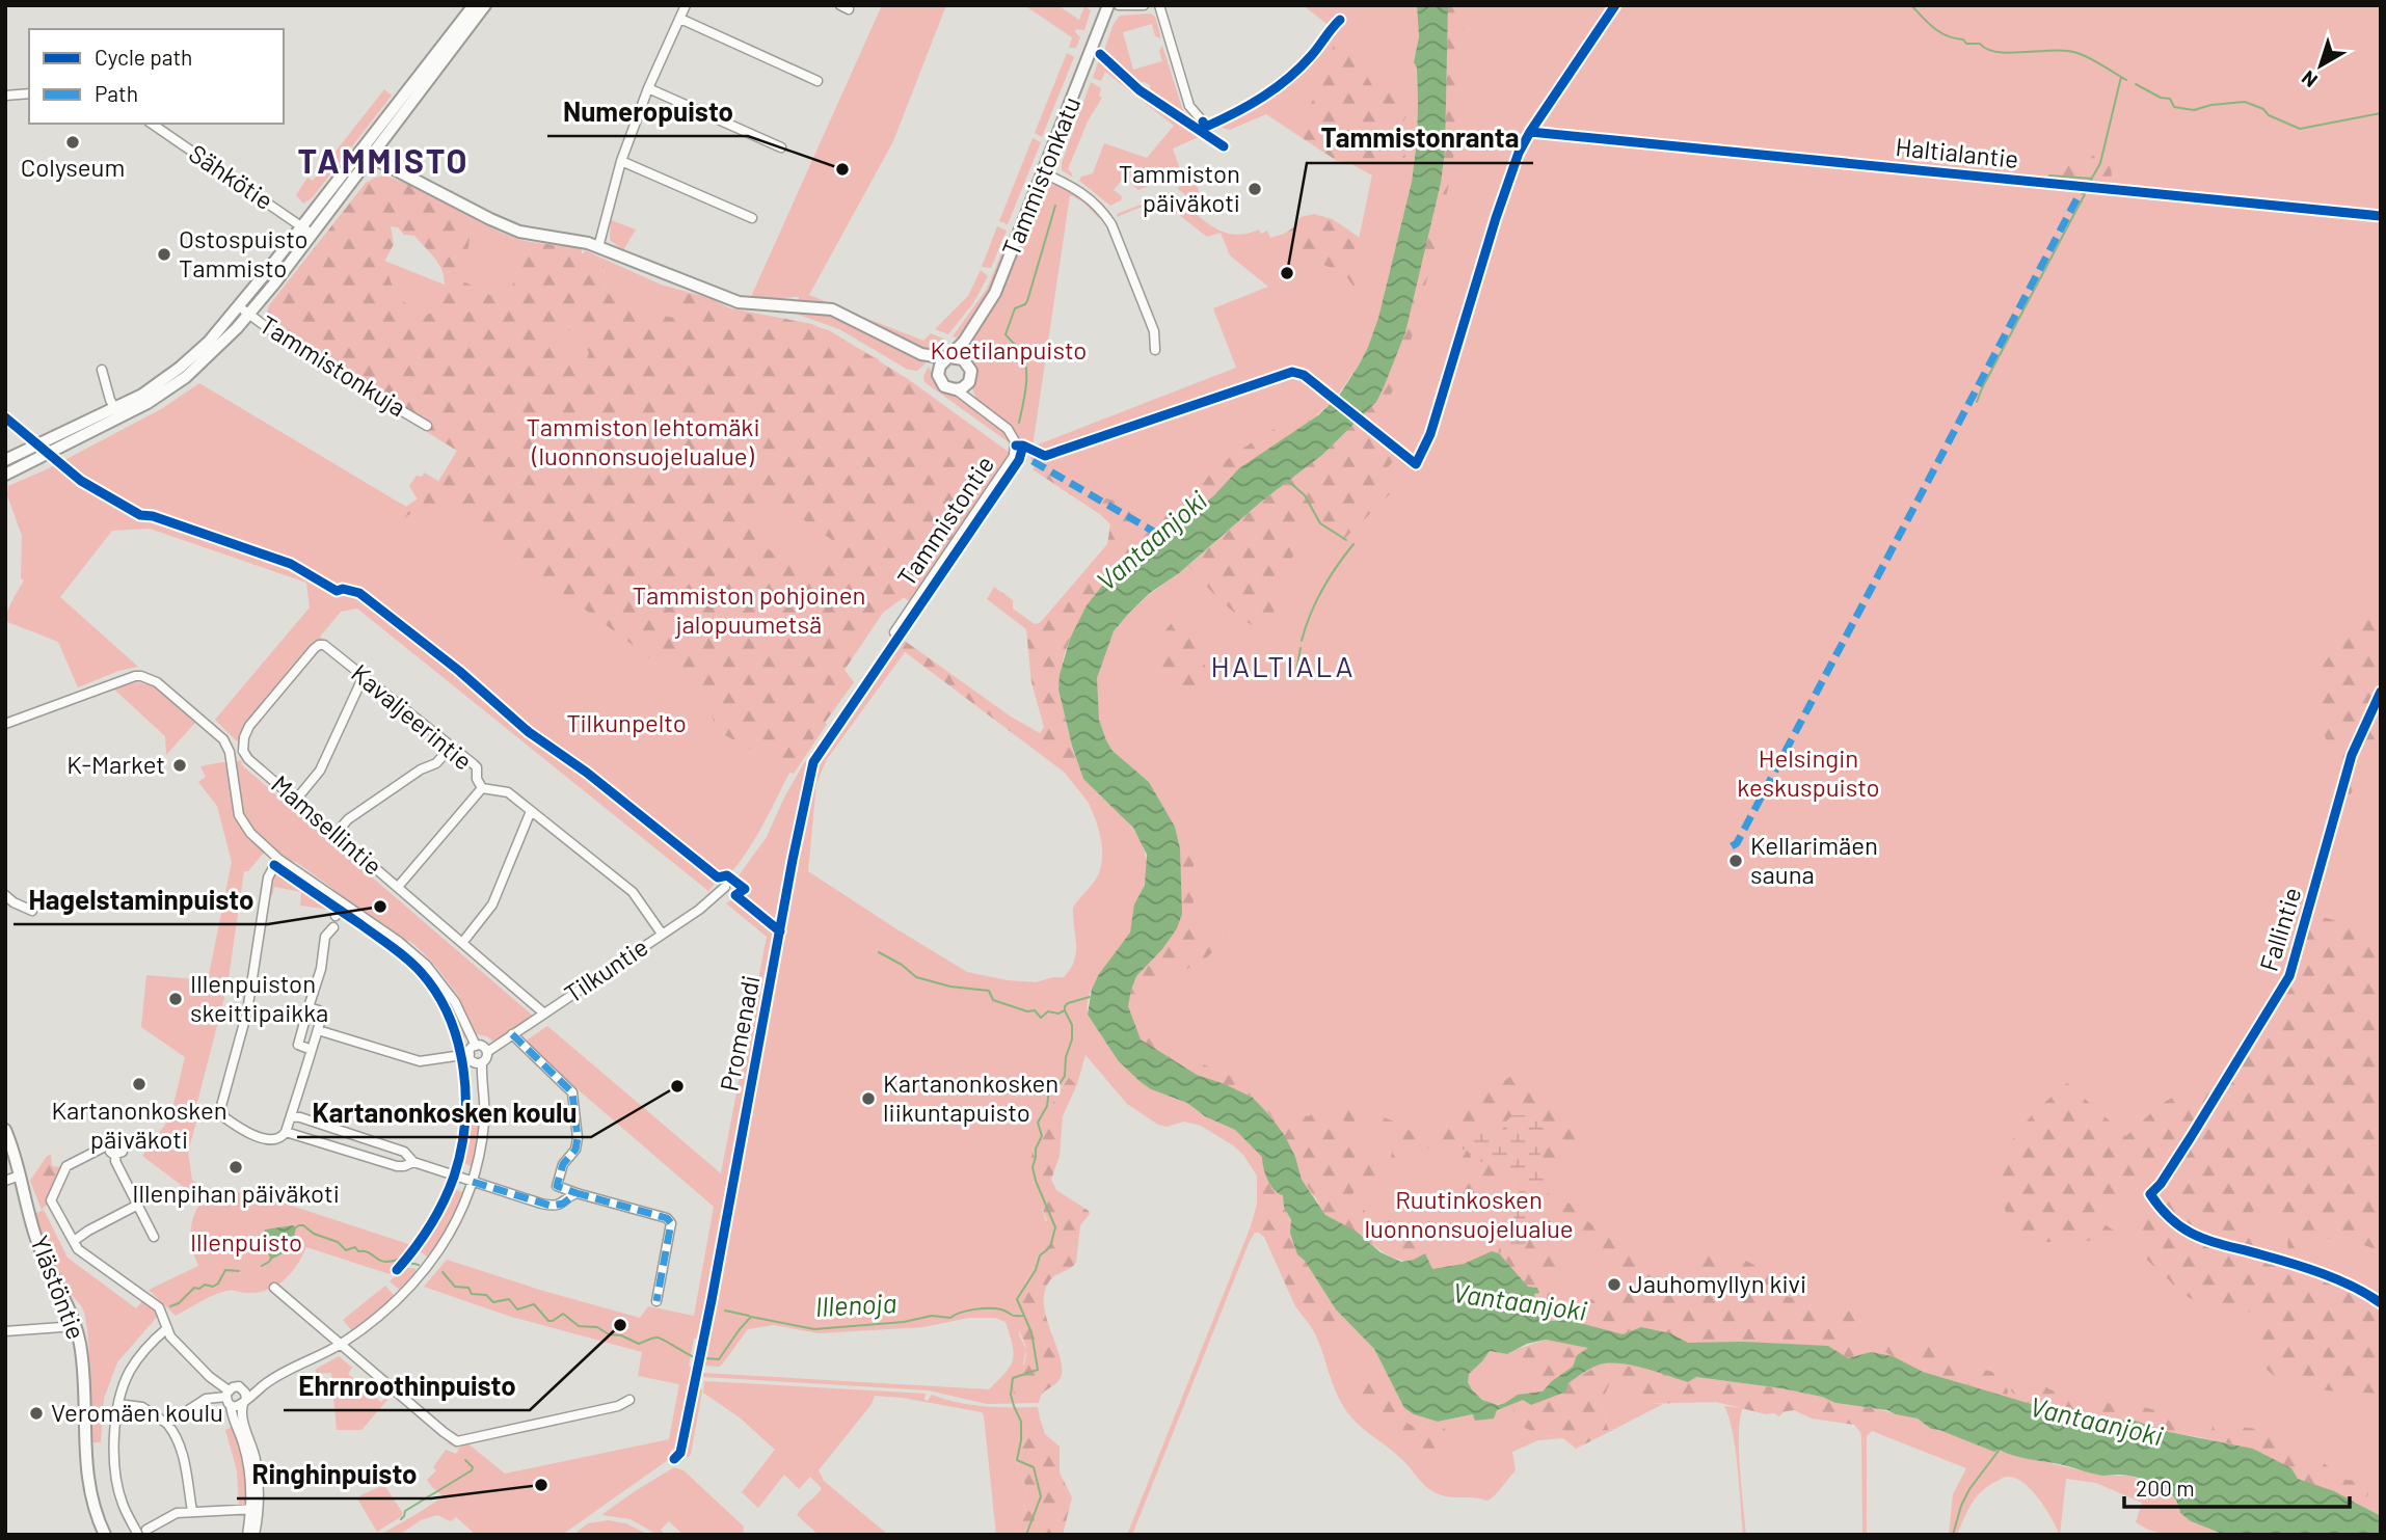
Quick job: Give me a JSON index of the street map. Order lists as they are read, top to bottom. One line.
{"streets":{"street":["Tammistonkatu","Sähkötie","Tammistonkuja","Tammistontie","Kavaljeerintie","Mamsellintie","Tilkuntie","Ylästöntie"],"cycle path":["Haltialantie","Fallintie","Promenadi"]},"crossings":[["Tammistonkatu","Tammistontie"],["Kavaljeerintie","Mamsellintie"],["Kavaljeerintie","Tilkuntie"],["Mamsellintie","Tilkuntie"]],"districts":["TAMMISTO","HALTIALA"],"water":["Vantaanjoki","Illenoja"],"parks":["Koetilanpuisto","Tammiston lehtomäki (luonnonsuojelualue)","Tammiston pohjoinen jalopuumetsä","Tilkunpelto","Helsingin keskuspuisto","Ruutinkosken luonnonsuojelualue","Illenpuisto"],"places":["Colyseum","Numeropuisto","Tammiston päiväkoti","Ostospuisto Tammisto","Tammistonranta","K-Market","Kellarimäen sauna","Hagelstaminpuisto","Illenpuiston skeittipaikka","Kartanonkosken päiväkoti","Kartanonkosken koulu","Kartanonkosken liikuntapuisto","Illenpihan päiväkoti","Jauhomyllyn kivi","Ehrnroothinpuisto","Veromäen koulu","Ringhinpuisto"],"legend":["Cycle path","Path"],"scale_bar":"200 m","north":"bottom left"}
